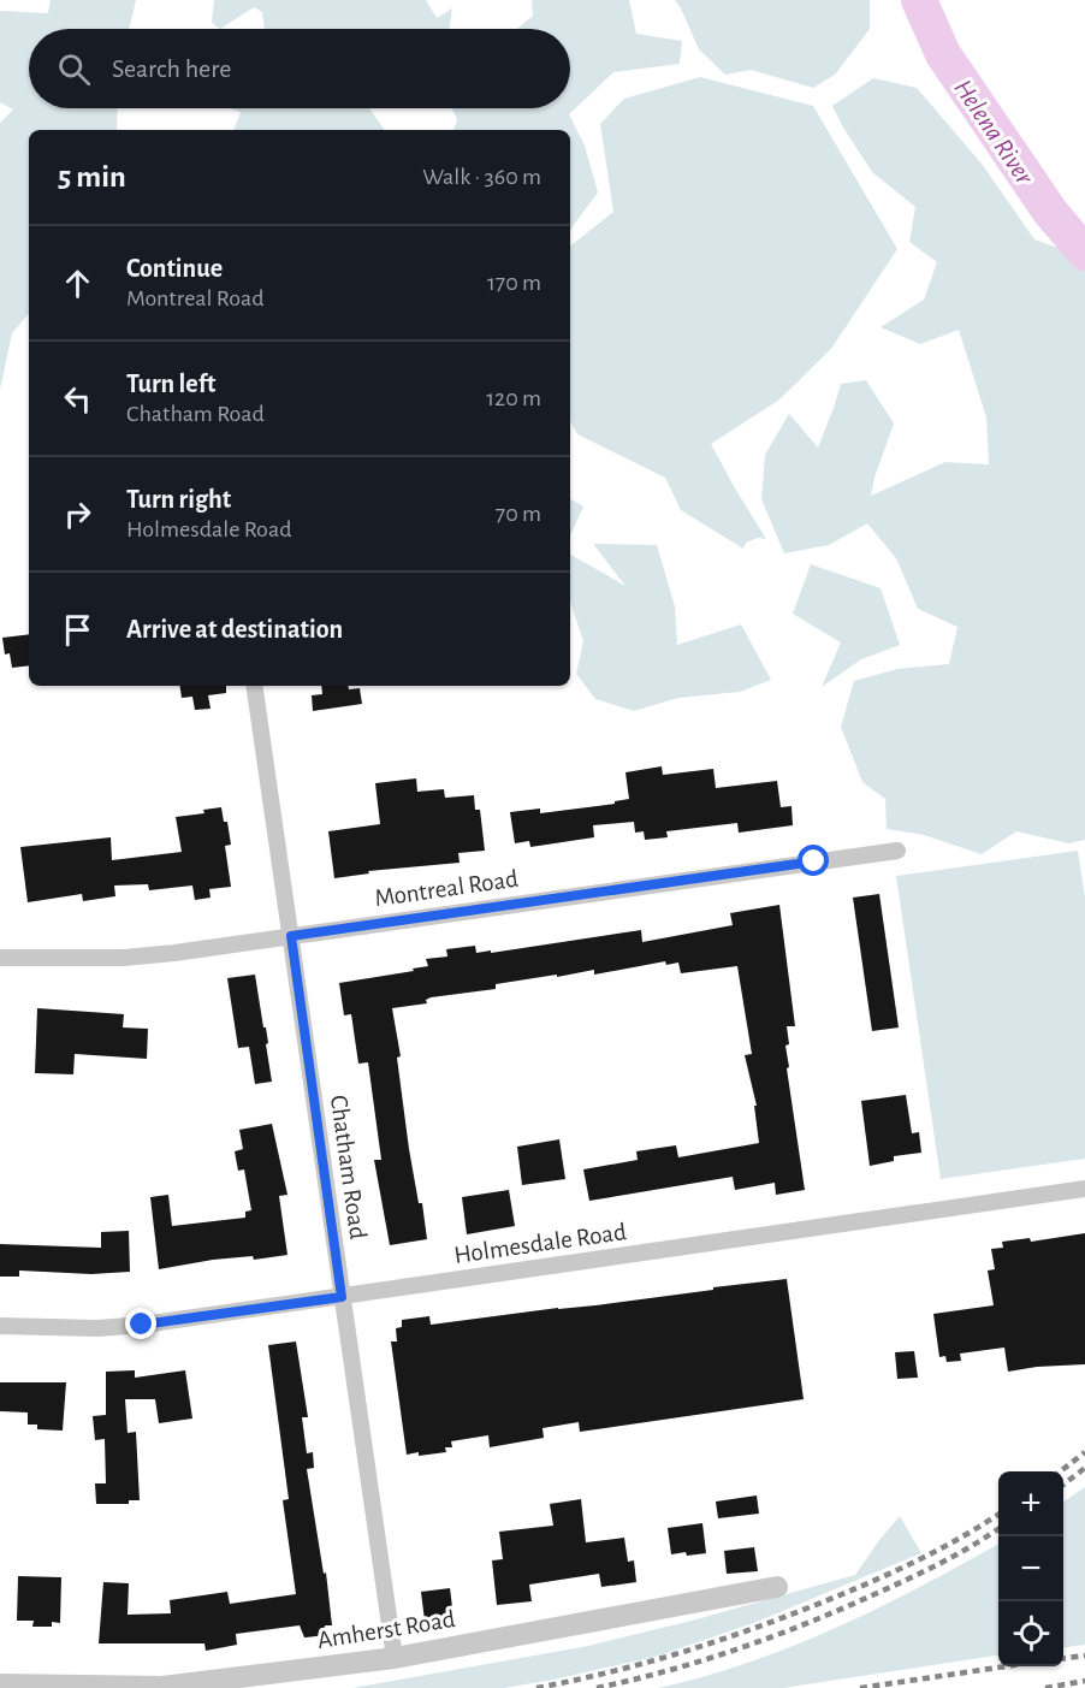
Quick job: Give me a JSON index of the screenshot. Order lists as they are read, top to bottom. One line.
{"streets":{"street":["Montreal Road","Chatham Road","Holmesdale Road","Amherst Road"]},"crossings":[["Montreal Road","Chatham Road"],["Chatham Road","Holmesdale Road"],["Chatham Road","Amherst Road"]],"water":["Helena River"],"page":{"search":"Search here","heading":["5 min","Walk · 360 m"],"list":[["Continue","Montreal Road","170 m"],["Turn left","Chatham Road","120 m"],["Turn right","Holmesdale Road","70 m"],"Arrive at destination"],"map_buttons":["+","−"]}}
